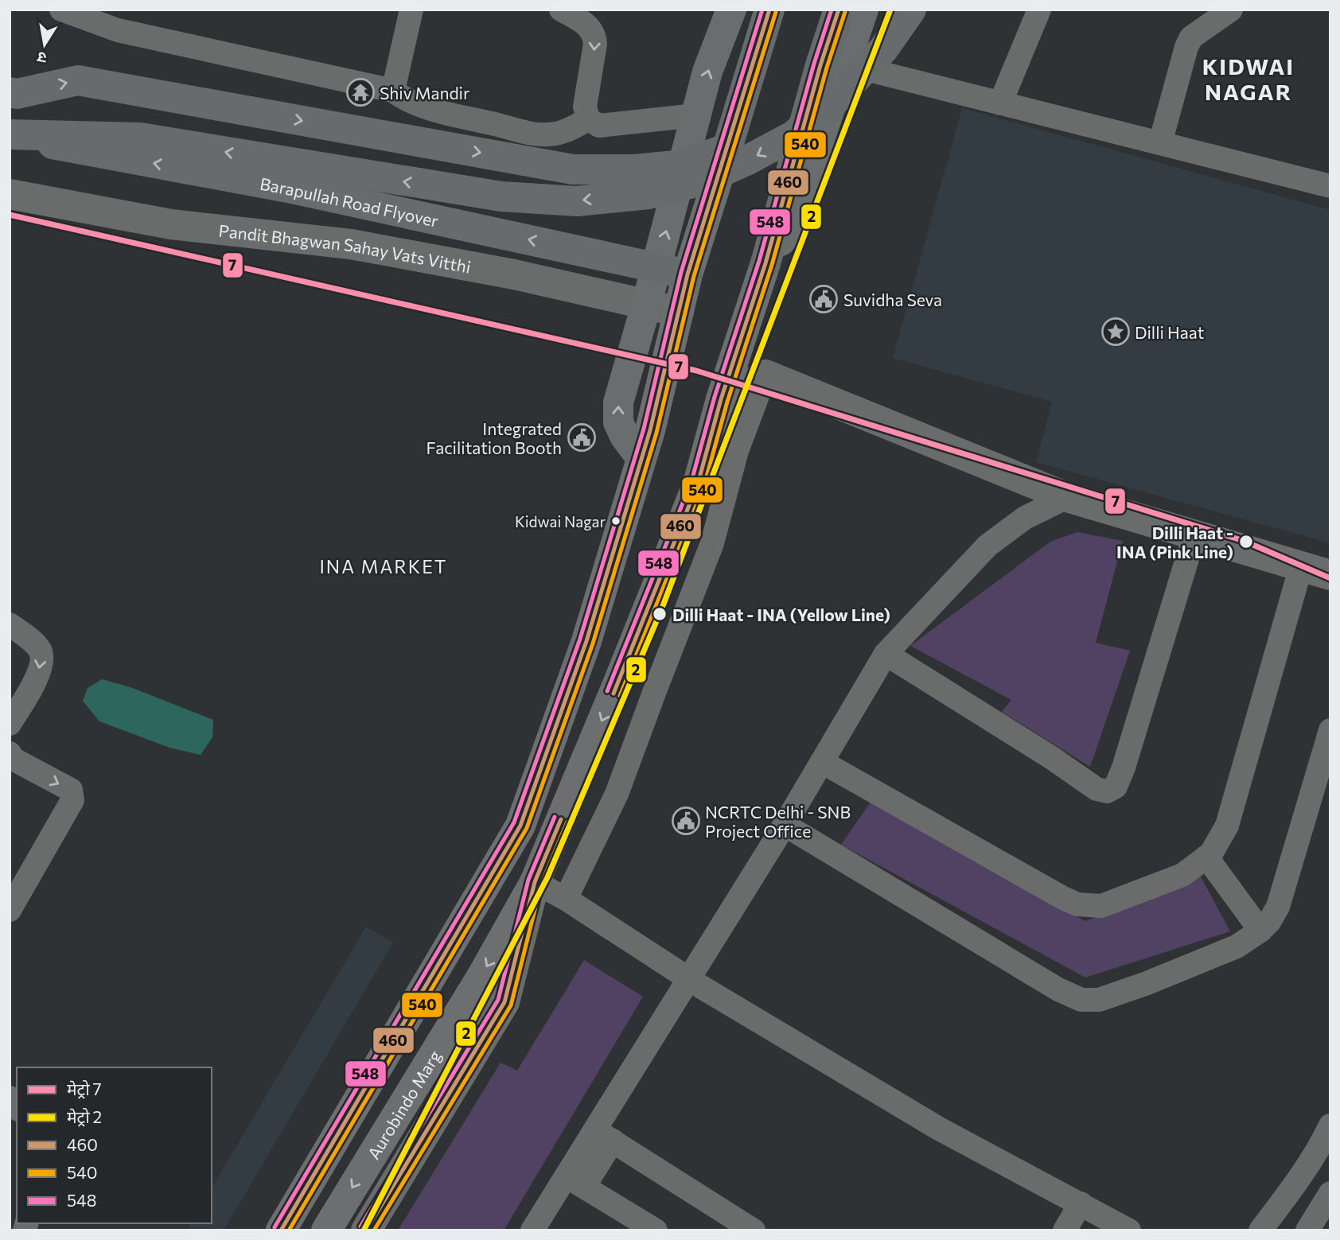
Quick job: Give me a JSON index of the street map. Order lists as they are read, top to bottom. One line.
{"streets":{"highway":["Barapullah Road Flyover","Aurobindo Marg"],"street":["Pandit Bhagwan Sahay Vats Vitthi"]},"one_way":["Aurobindo Marg"],"districts":["KIDWAI NAGAR","INA MARKET"],"places":{"temple":["Shiv Mandir"],"public building":["Suvidha Seva","Integrated Facilitation Booth","NCRTC Delhi - SNB Project Office"],"place":["Dilli Haat"],"other":["Kidwai Nagar","Dilli Haat - INA (Pink Line)","Dilli Haat - INA (Yellow Line)"]},"lines":["metro line 2","transit line 460","transit line 548","transit line 540","metro line 7"],"legend":["मेट्रो 7","मेट्रो 2","460","540","548"],"north":"bottom"}
